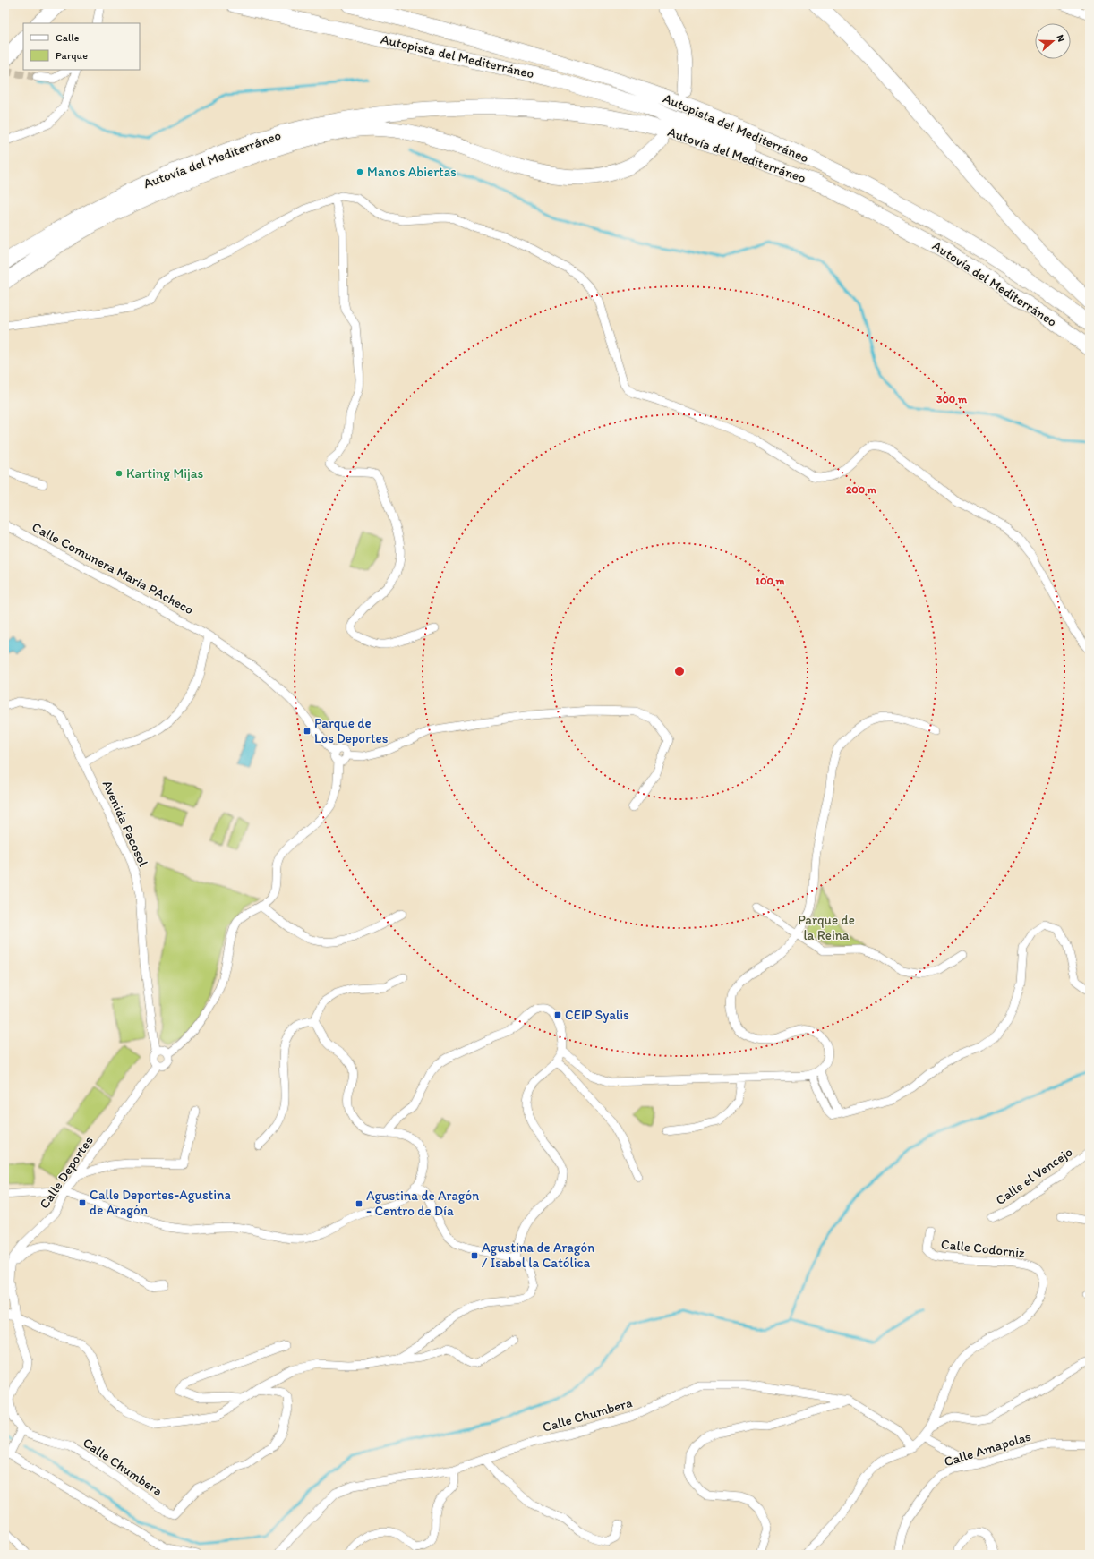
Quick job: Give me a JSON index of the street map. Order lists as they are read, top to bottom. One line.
{"streets":{"highway":["Autopista del Mediterráneo","Autovía del Mediterráneo"],"street":["Calle Comunera María PAcheco","Avenida Pacosol","Calle Deportes","Calle el Vencejo","Calle Codorniz","Calle Chumbera","Calle Amapolas"]},"crossings":[["Autopista del Mediterráneo","Autovía del Mediterráneo"],["Avenida Pacosol","Calle Deportes"],["Calle Deportes","Calle Chumbera"],["Calle Codorniz","Calle Chumbera"]],"parks":["Parque de la Reina"],"places":{"other":["Manos Abiertas","Karting Mijas"],"transit":["Parque de Los Deportes","CEIP Syalis","Calle Deportes-Agustina de Aragón","Agustina de Aragón - Centro de Día","Agustina de Aragón / Isabel la Católica"]},"legend":["Calle","Parque"],"north":"right","rings":["300 m","200 m","100 m"]}
